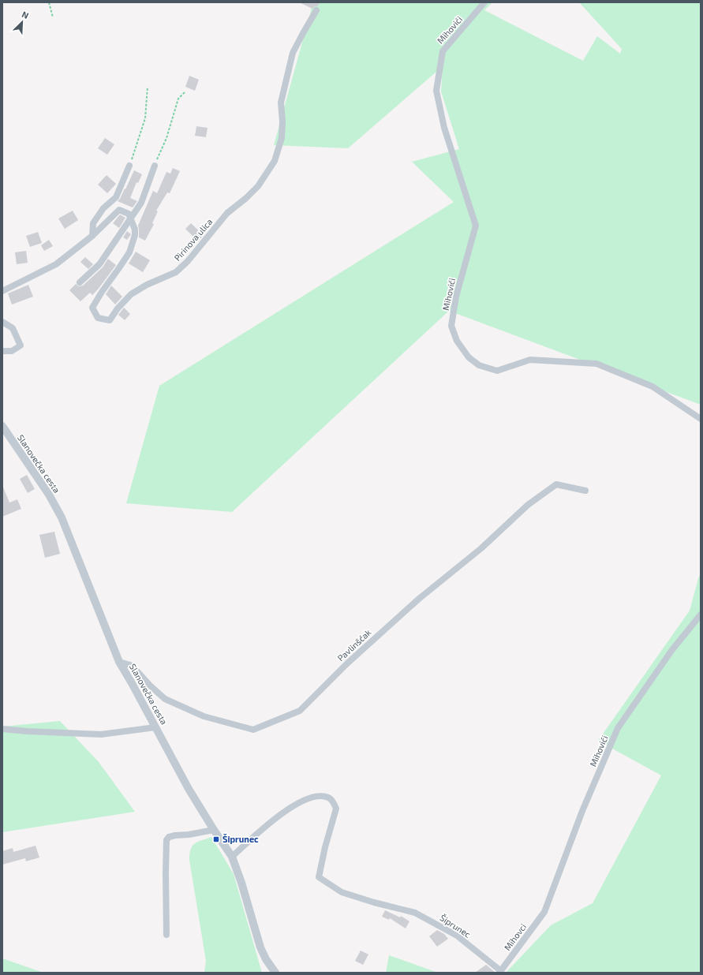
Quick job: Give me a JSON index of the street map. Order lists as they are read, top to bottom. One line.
{"streets":{"street":["Mihovići","Pirinova ulica","Slanovečka cesta","Pavlinšćak","Šiprunec","Mihovci"]},"crossings":[["Mihovići","Mihovci"],["Slanovečka cesta","Pavlinšćak"],["Slanovečka cesta","Šiprunec"],["Šiprunec","Mihovci"]],"places":{"transit":["Šiprunec"]},"north":"top right"}
